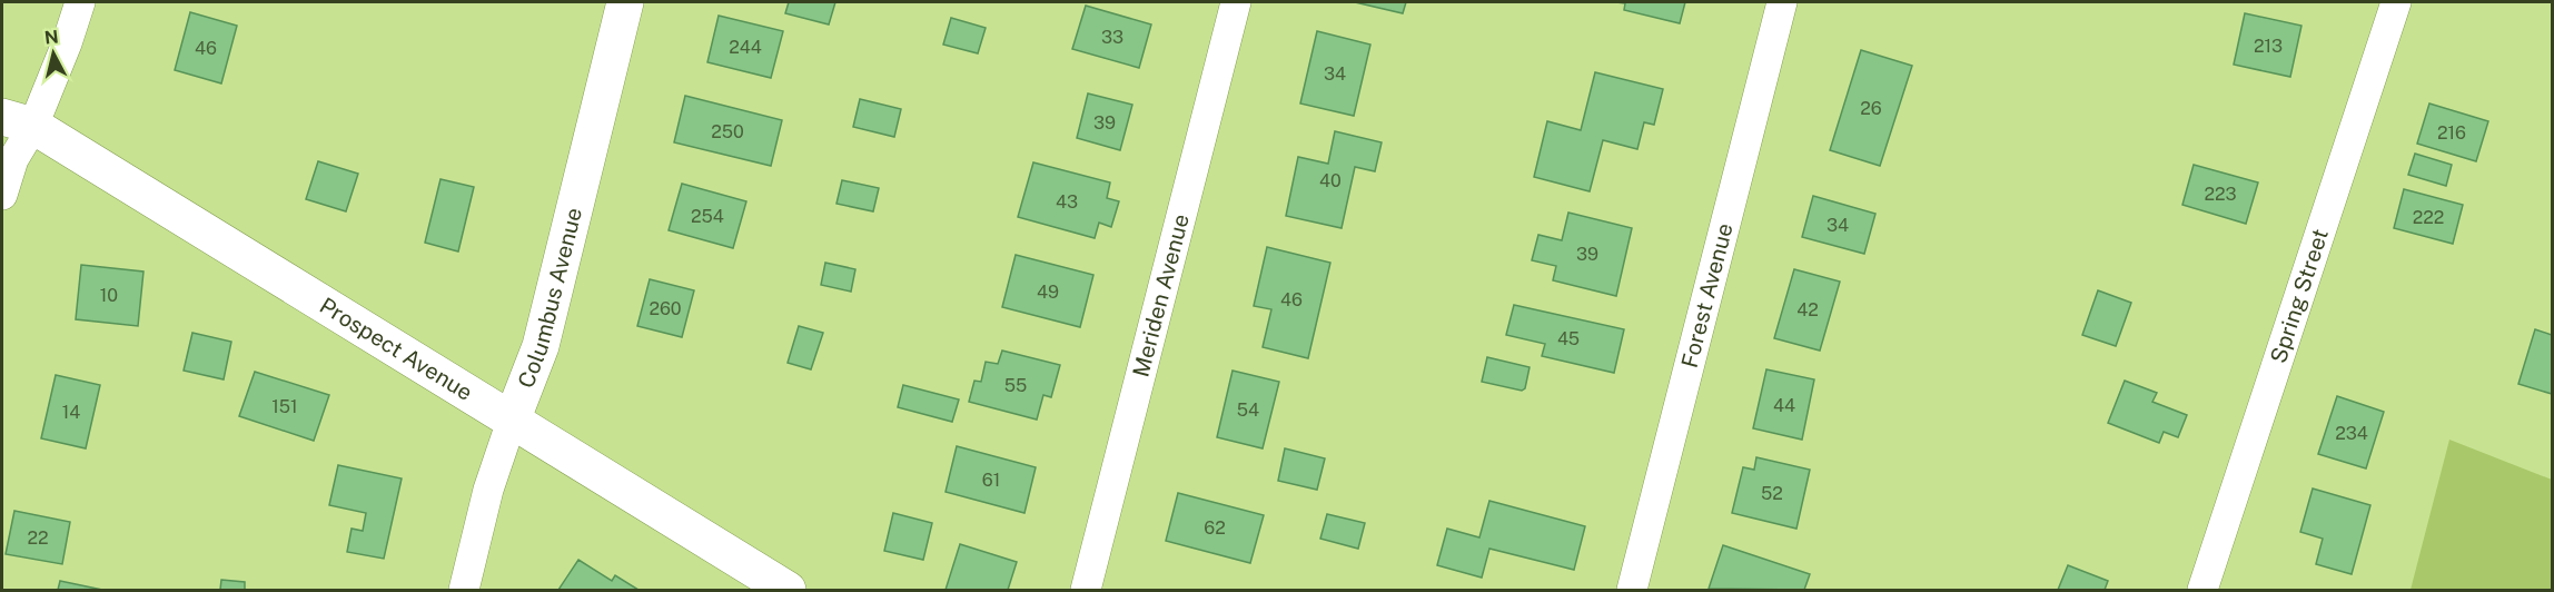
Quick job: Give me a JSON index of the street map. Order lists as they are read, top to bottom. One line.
{"streets":{"street":["Meriden Avenue","Forest Avenue","Spring Street","Columbus Avenue","Prospect Avenue"]},"crossings":[["Columbus Avenue","Prospect Avenue"]],"house_numbers":["33","213","244","46","34","26","39","250","216","40","223","43","254","222","34","39","49","10","46","260","42","45","55","44","151","54","14","234","61","52","62","22"],"north":"top"}
